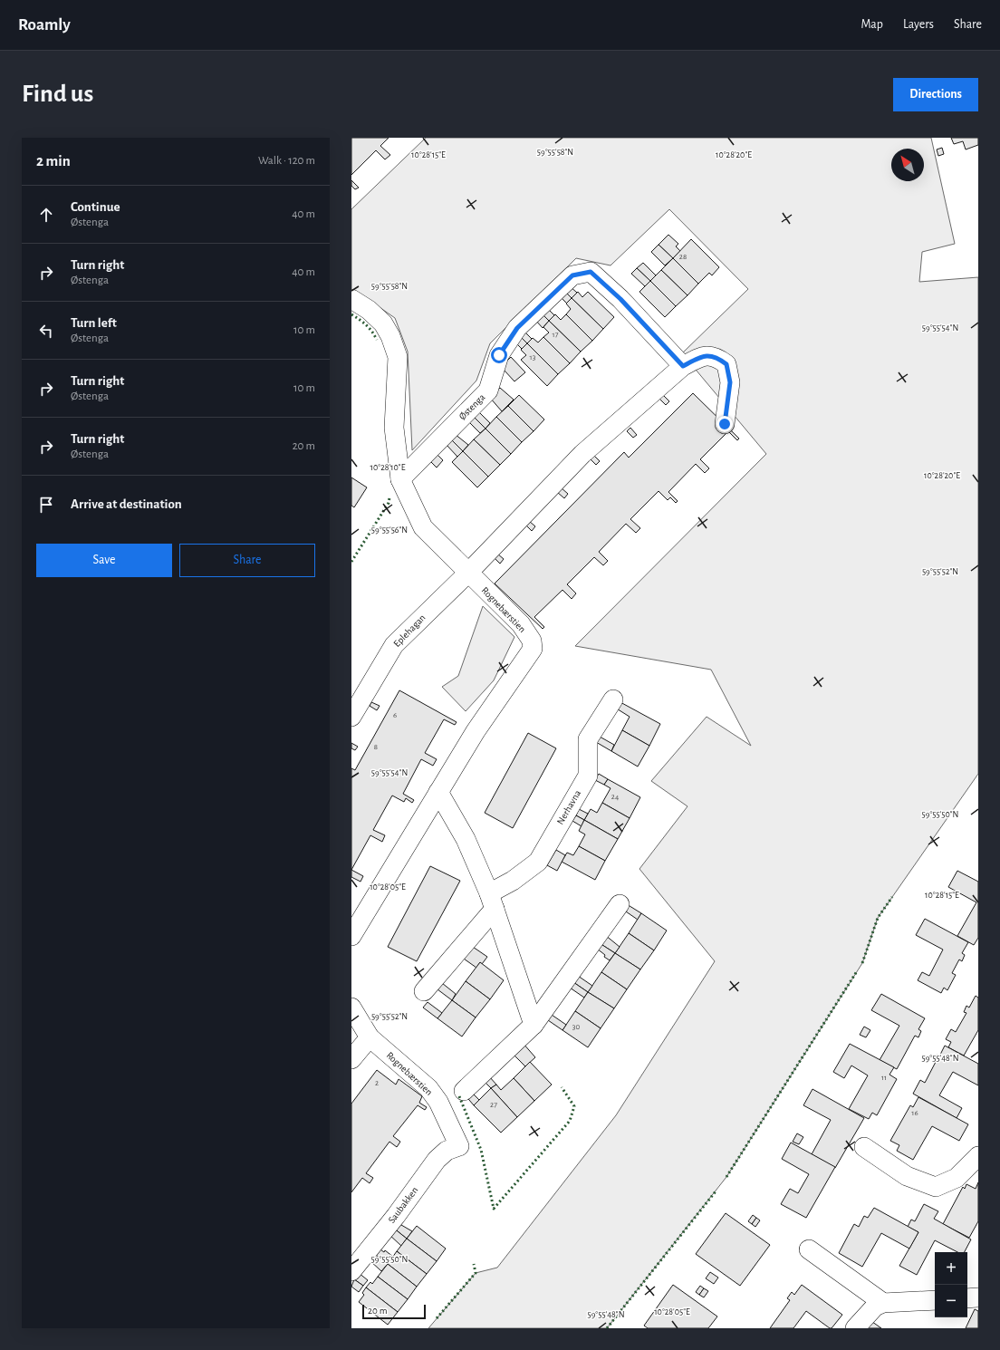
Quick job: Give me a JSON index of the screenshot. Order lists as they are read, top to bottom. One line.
{"streets":{"street":["Østenga","Rognebærstien","Eplehagan","Nerhavna","Saubakken"]},"crossings":[["Østenga","Rognebærstien"],["Rognebærstien","Eplehagan"],["Rognebærstien","Saubakken"]],"house_numbers":["28","17","13","6","8","24","30","11","2","27","16"],"scale_bar":"20 m","north":"top left","page":{"header":"Roamly","nav":["Map","Layers","Share"],"buttons":["Directions",["Save","Share"]],"title":"Find us","heading":["2 min","Walk · 120 m"],"list":[["Continue","Østenga","40 m"],["Turn right","Østenga","40 m"],["Turn left","Østenga","10 m"],["Turn right","Østenga","10 m"],["Turn right","Østenga","20 m"],"Arrive at destination"],"map_buttons":["+","−"],"scale":"20 m"},"coordinates":["59°55'58\"N","10°28'15\"E","10°28'20\"E","59°55'54\"N","10°28'10\"E","59°55'56\"N","59°55'52\"N","59°55'50\"N","10°28'05\"E","59°55'48\"N"]}
